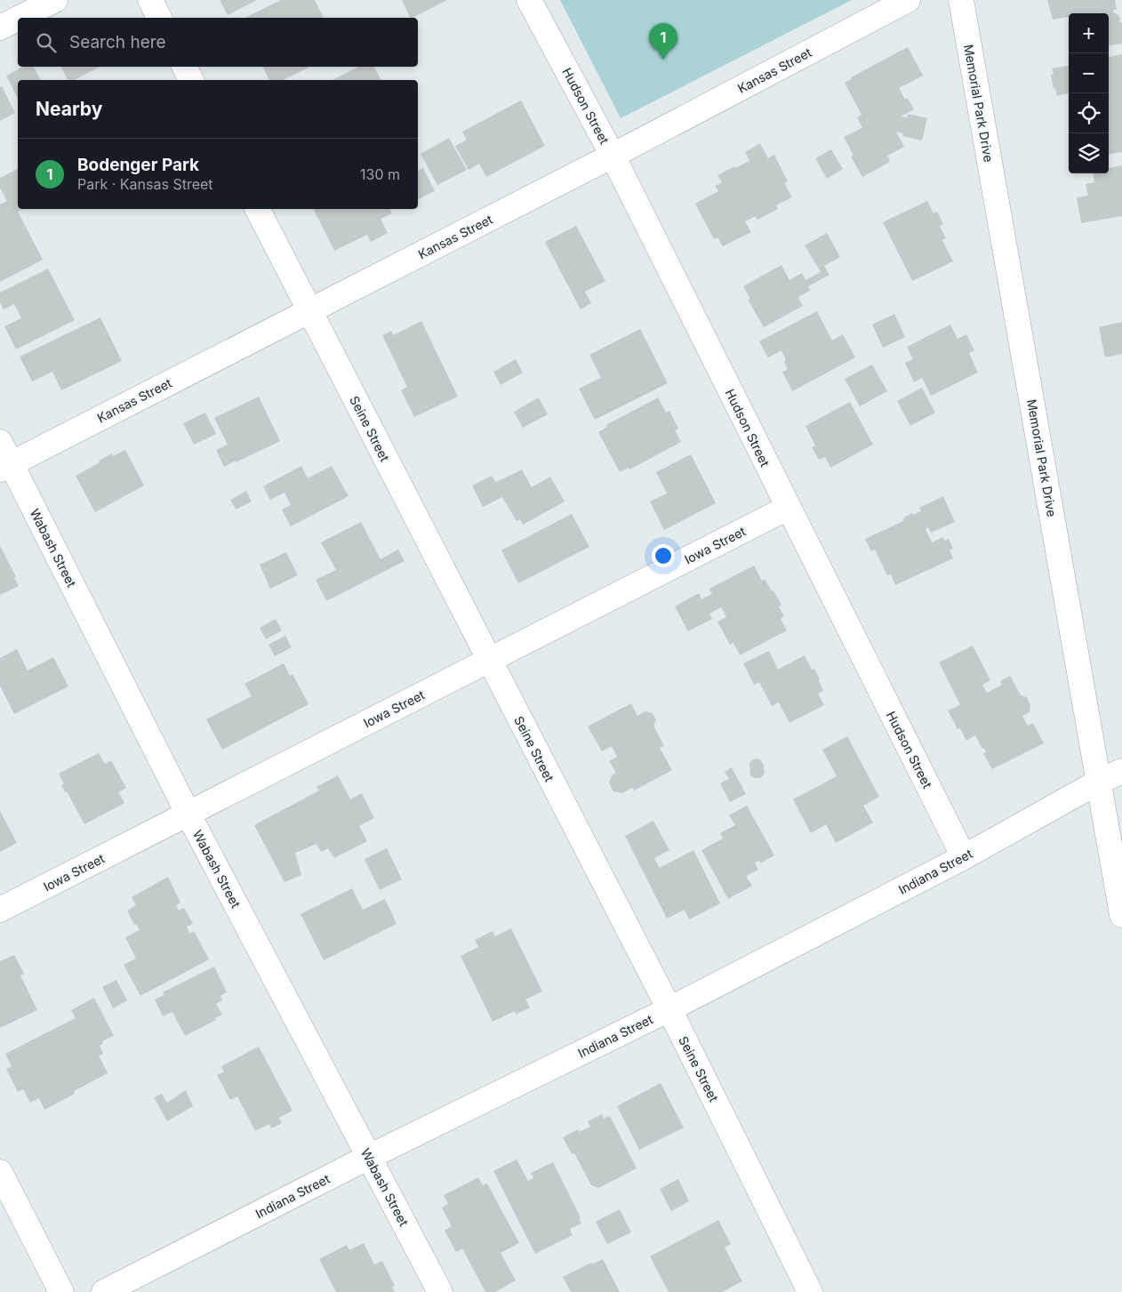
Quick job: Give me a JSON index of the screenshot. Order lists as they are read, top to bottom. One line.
{"streets":{"street":["Kansas Street","Memorial Park Drive","Hudson Street","Seine Street","Iowa Street","Wabash Street","Indiana Street"]},"crossings":[["Kansas Street","Hudson Street"],["Kansas Street","Seine Street"],["Kansas Street","Wabash Street"],["Memorial Park Drive","Indiana Street"],["Hudson Street","Iowa Street"],["Hudson Street","Indiana Street"],["Seine Street","Iowa Street"],["Seine Street","Indiana Street"],["Iowa Street","Wabash Street"],["Wabash Street","Indiana Street"]],"page":{"map_buttons":["+","−"],"search":"Search here","pins":"1","heading":"Nearby","list":[{"mark":"1","name":"Bodenger Park","note":"Park · Kansas Street","value":"130 m"}]}}
